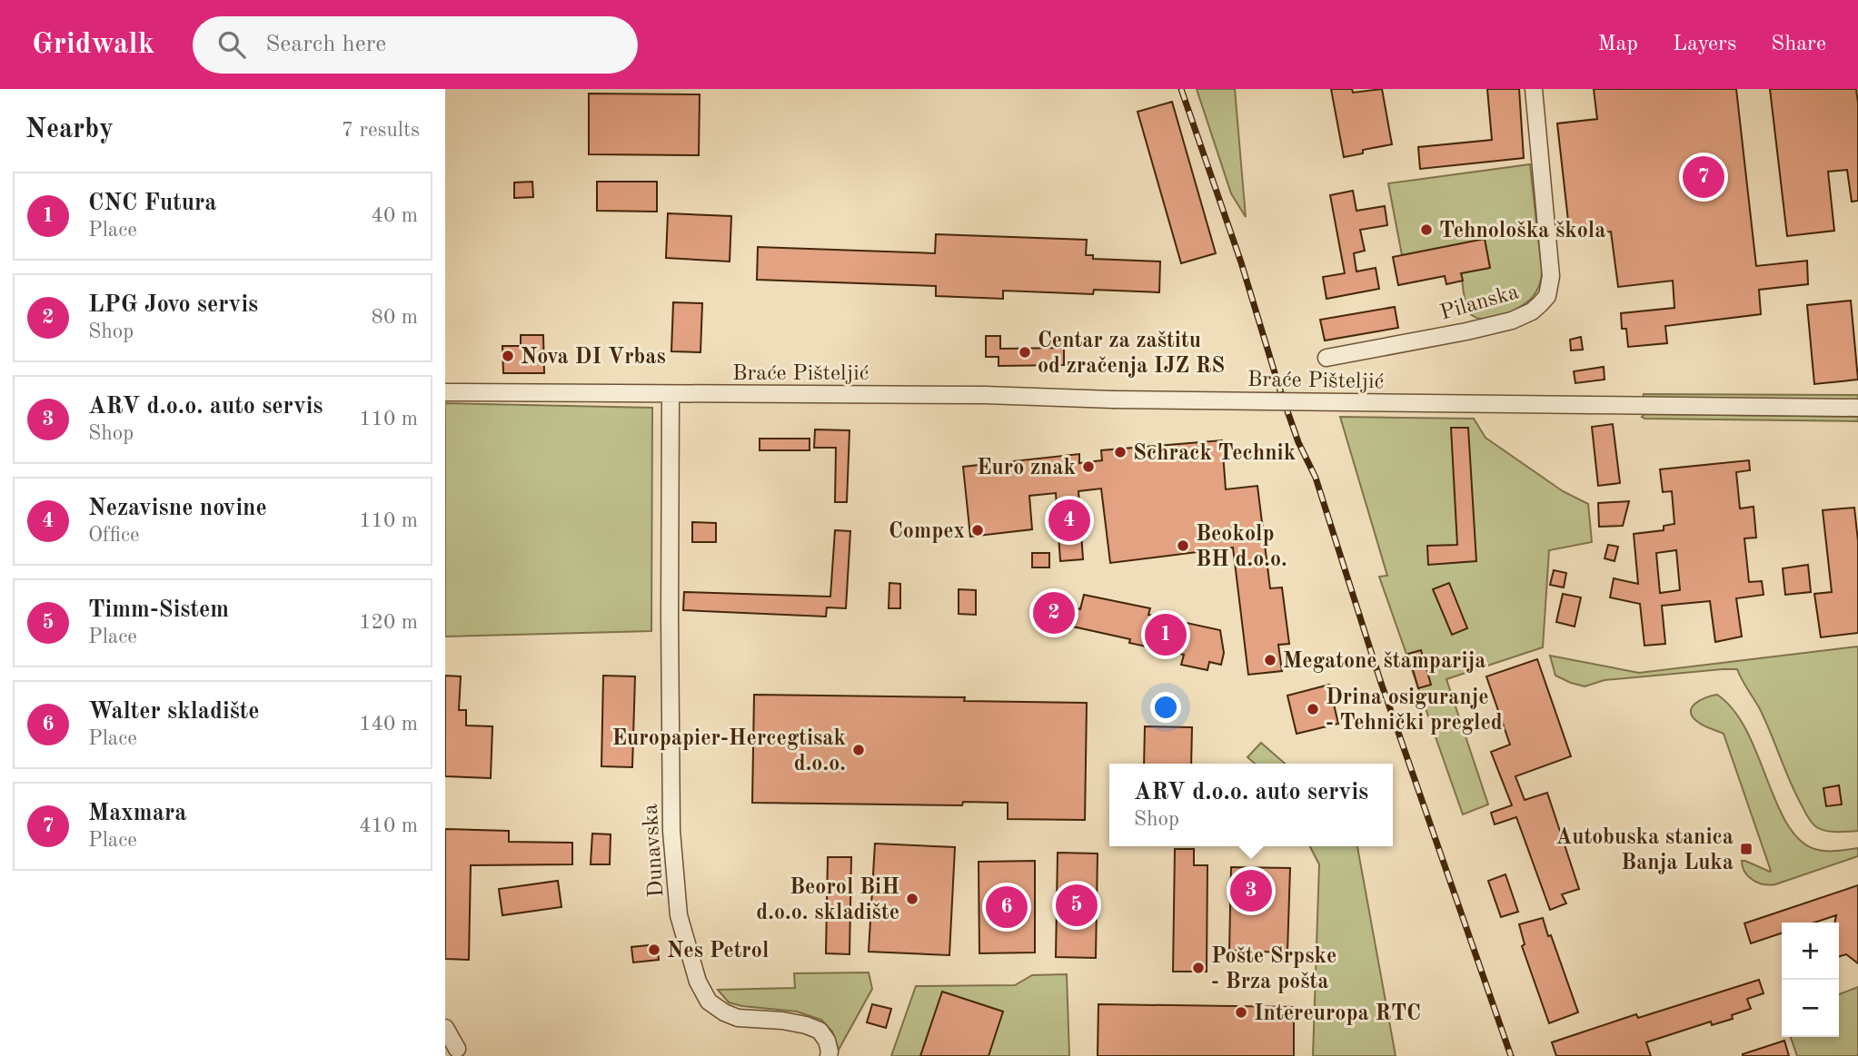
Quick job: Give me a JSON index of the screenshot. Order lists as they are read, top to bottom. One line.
{"streets":{"street":["Pilanska","Braće Pišteljić","Dunavska"]},"crossings":[["Braće Pišteljić","Dunavska"]],"places":{"other":["Tehnološka škola","Centar za zaštitu od zračenja IJZ RS","Nova DI Vrbas","Schrack Technik","Euro znak","Compex","Beokolp BH d.o.o.","Megatone štamparija","Drina osiguranje - Tehnički pregled","Europapier-Hercegtisak d.o.o.","Beorol BiH d.o.o. skladište","Nes Petrol","Pošte Srpske - Brza pošta","Intereuropa RTC"],"transit":["Autobuska stanica Banja Luka"]},"page":{"header":"Gridwalk","search":"Search here","nav":["Map","Layers","Share"],"heading":["Nearby","7 results"],"pins":["7","4","2","1","3","5","6"],"list":[{"mark":"1","name":"CNC Futura","note":"Place","value":"40 m"},{"mark":"2","name":"LPG Jovo servis","note":"Shop","value":"80 m"},{"mark":"3","name":"ARV d.o.o. auto servis","note":"Shop","value":"110 m"},{"mark":"4","name":"Nezavisne novine","note":"Office","value":"110 m"},{"mark":"5","name":"Timm-Sistem","note":"Place","value":"120 m"},{"mark":"6","name":"Walter skladište","note":"Place","value":"140 m"},{"mark":"7","name":"Maxmara","note":"Place","value":"410 m"}],"popup":["ARV d.o.o. auto servis","Shop"],"map_buttons":["+","−"]}}
